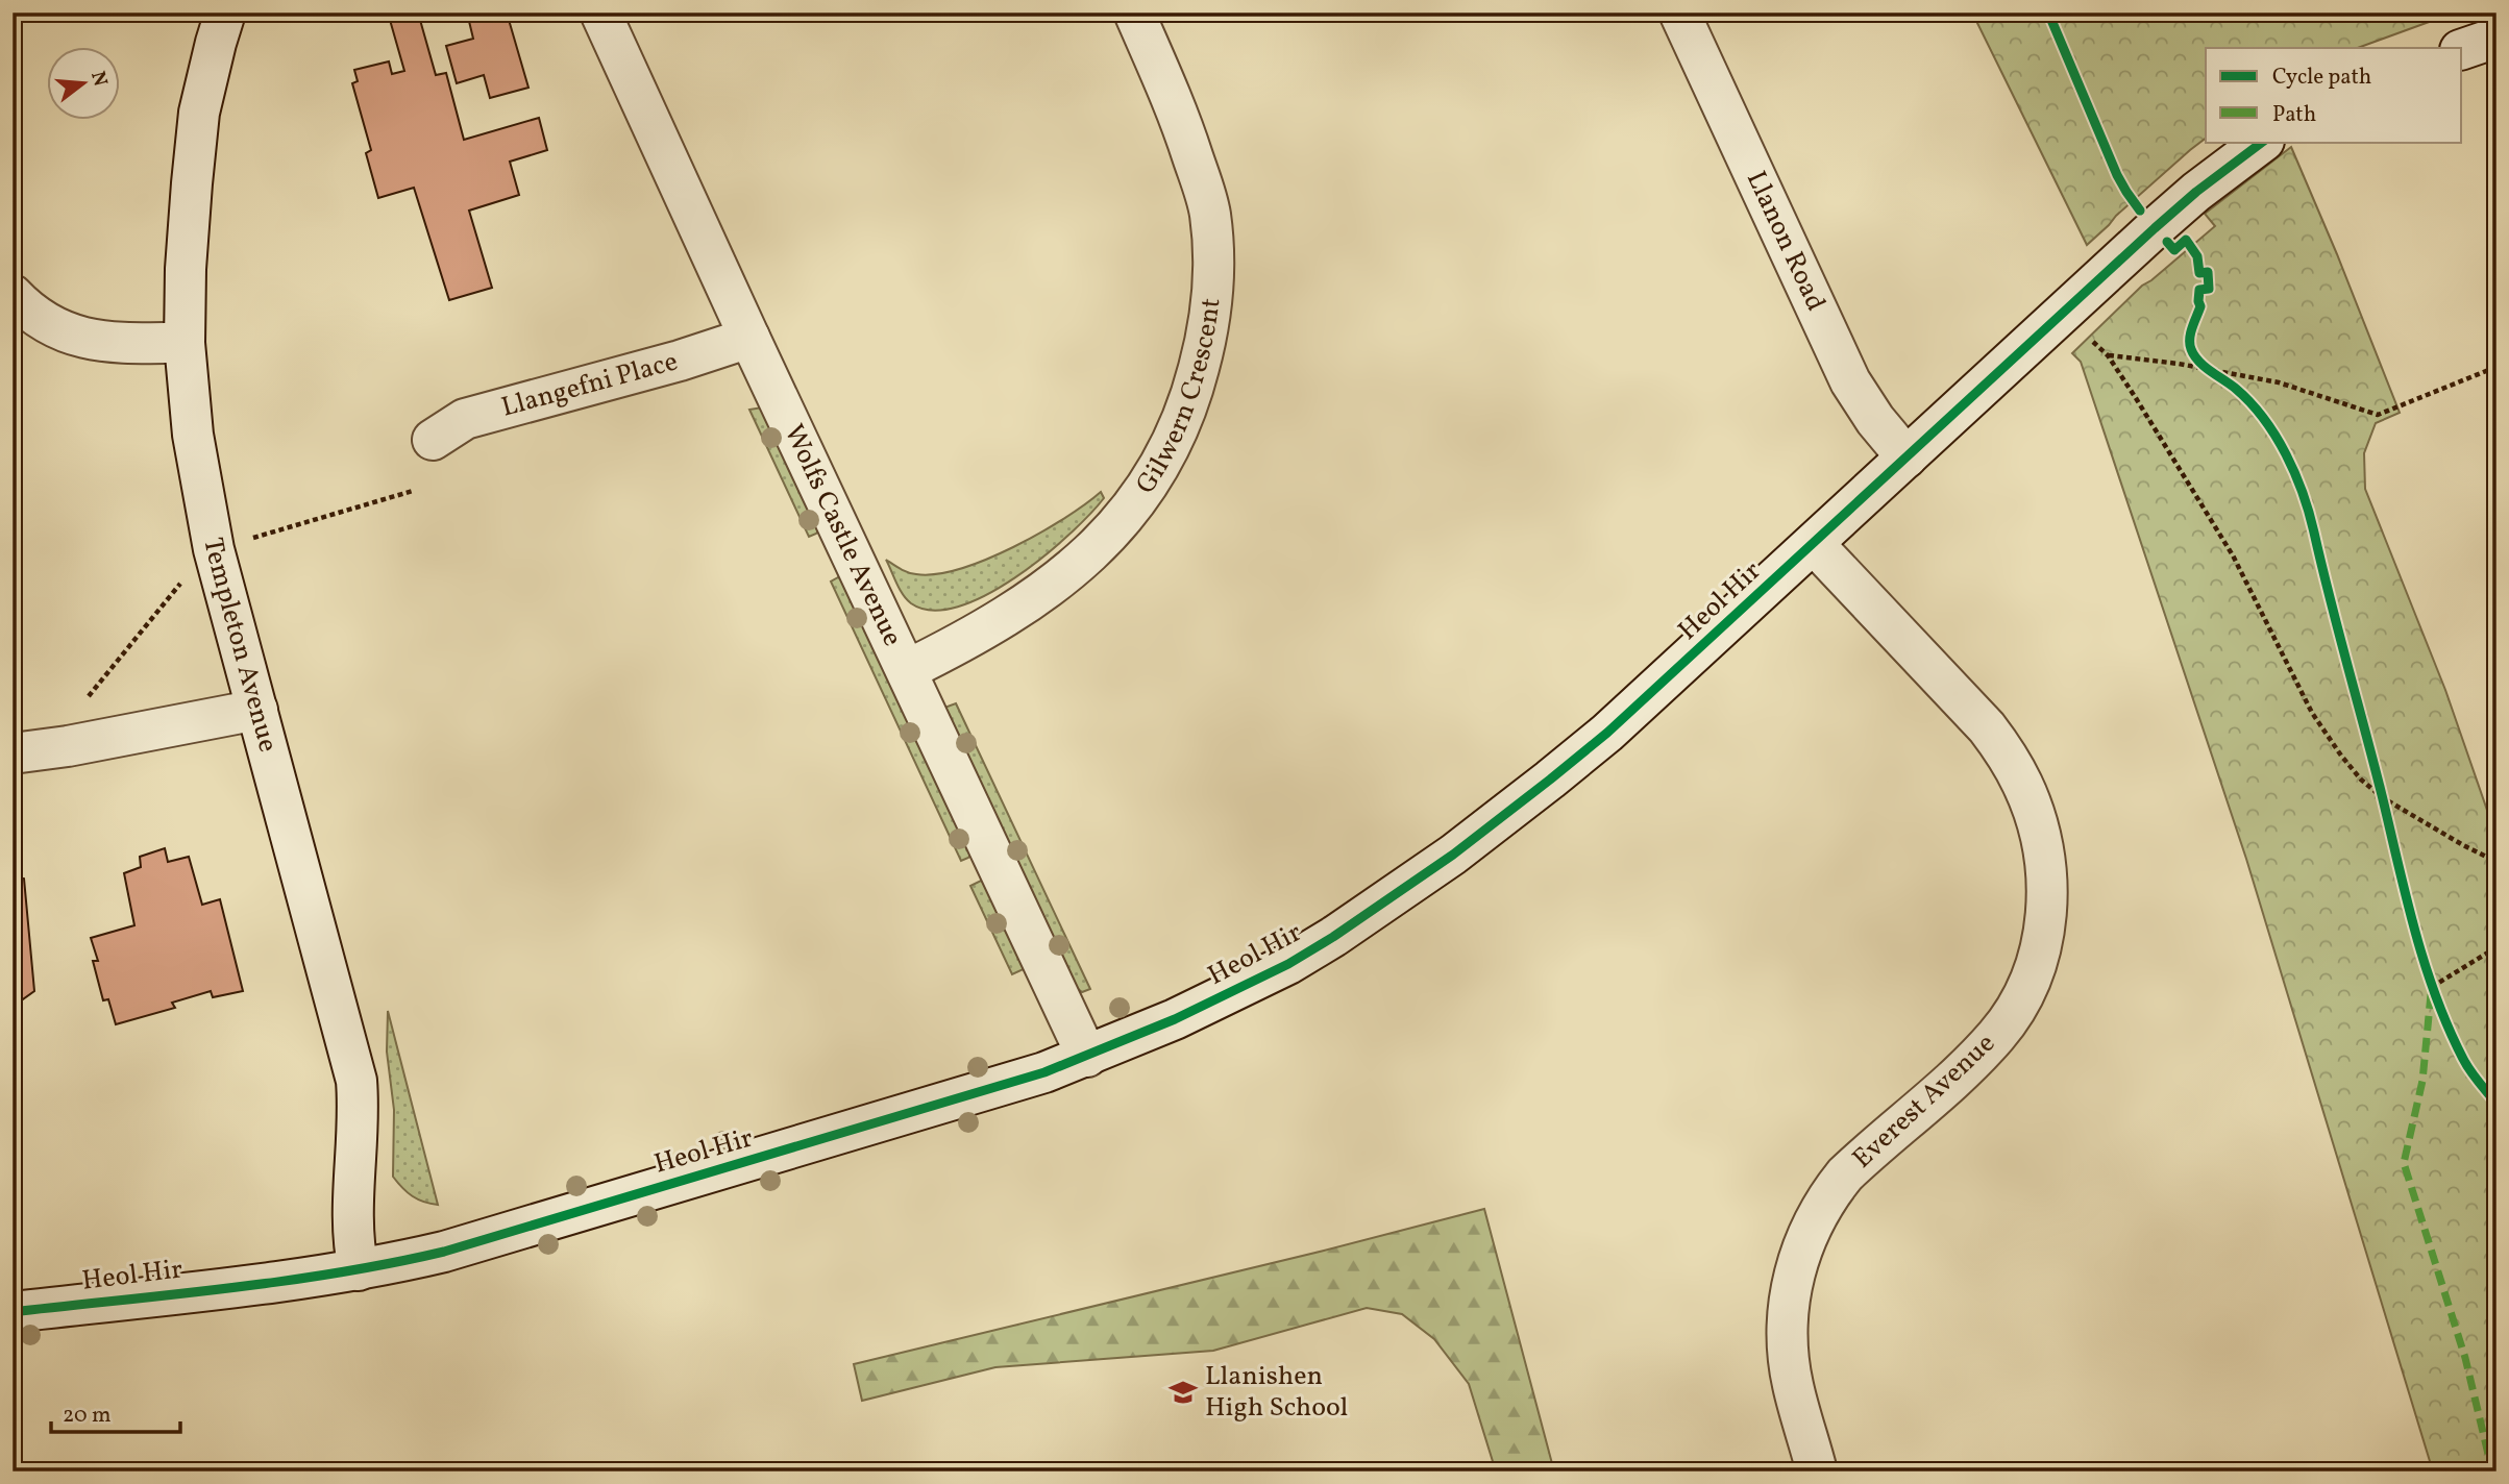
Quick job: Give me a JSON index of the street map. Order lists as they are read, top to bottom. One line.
{"streets":{"street":["Llanon Road","Llangefni Place","Gilwern Crescent","Wolfs Castle Avenue","Heol Hir","Templeton Avenue","Everest Avenue"]},"crossings":[["Llanon Road","Heol Hir"],["Llangefni Place","Wolfs Castle Avenue"],["Gilwern Crescent","Wolfs Castle Avenue"],["Wolfs Castle Avenue","Heol Hir"],["Heol Hir","Templeton Avenue"],["Heol Hir","Everest Avenue"]],"places":{"school or university":["Llanishen High School"]},"legend":["Cycle path","Path"],"scale_bar":"20 m","north":"right"}
